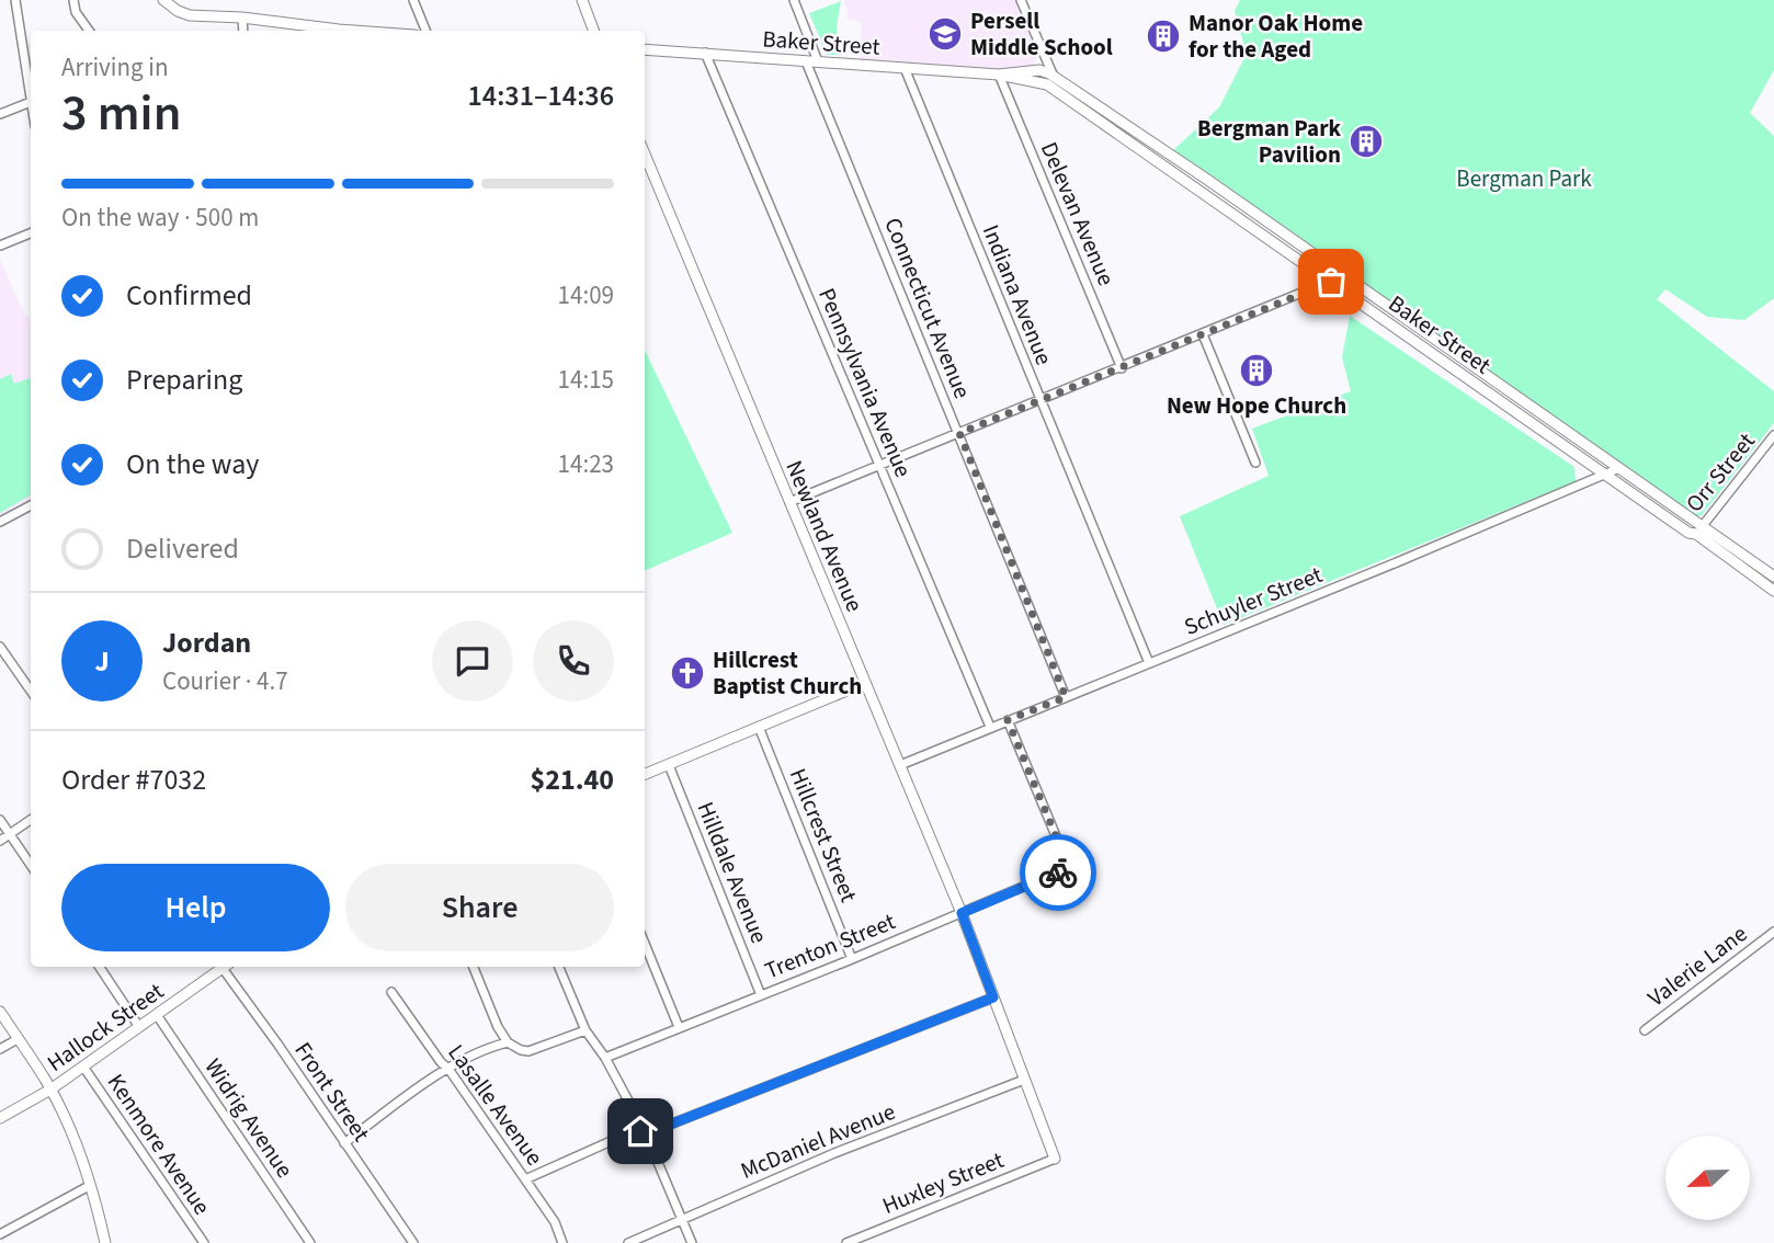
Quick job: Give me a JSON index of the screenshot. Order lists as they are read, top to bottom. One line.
{"streets":{"street":["Baker Street","Delevan Avenue","Indiana Avenue","Connecticut Avenue","Pennsylvania Avenue","Orr Street","Newland Avenue","Schuyler Street","Hillcrest Street","Hilldale Avenue","Trenton Street","Valerie Lane","Hallock Street","Front Street","Lasalle Avenue","Widrig Avenue","McDaniel Avenue","Kenmore Avenue","Huxley Street"]},"crossings":[["Baker Street","Delevan Avenue"],["Baker Street","Indiana Avenue"],["Baker Street","Connecticut Avenue"],["Baker Street","Pennsylvania Avenue"],["Baker Street","Orr Street"],["Baker Street","Schuyler Street"],["Indiana Avenue","Schuyler Street"],["Connecticut Avenue","Schuyler Street"],["Pennsylvania Avenue","Schuyler Street"],["Newland Avenue","Schuyler Street"],["Newland Avenue","Trenton Street"],["Newland Avenue","McDaniel Avenue"],["Newland Avenue","Huxley Street"],["Schuyler Street","Trenton Street"],["Hillcrest Street","Trenton Street"],["Hilldale Avenue","Trenton Street"],["Hallock Street","Widrig Avenue"],["Hallock Street","Kenmore Avenue"]],"parks":["Bergman Park"],"places":{"school or university":["Persell Middle School"],"building":["Manor Oak Home for the Aged","Bergman Park Pavilion","New Hope Church"],"church":["Hillcrest Baptist Church"]},"north":"left","page":{"heading":["3 min","Arriving in","14:31–14:36"],"panel":["Jordan","Courier · 4.7","Order #7032","$21.40"],"bar":"On the way · 500 m","list":[["Confirmed","14:09"],["Preparing","14:15"],["On the way","14:23"],"Delivered"],"round":"J","buttons":["Help","Share"]}}
